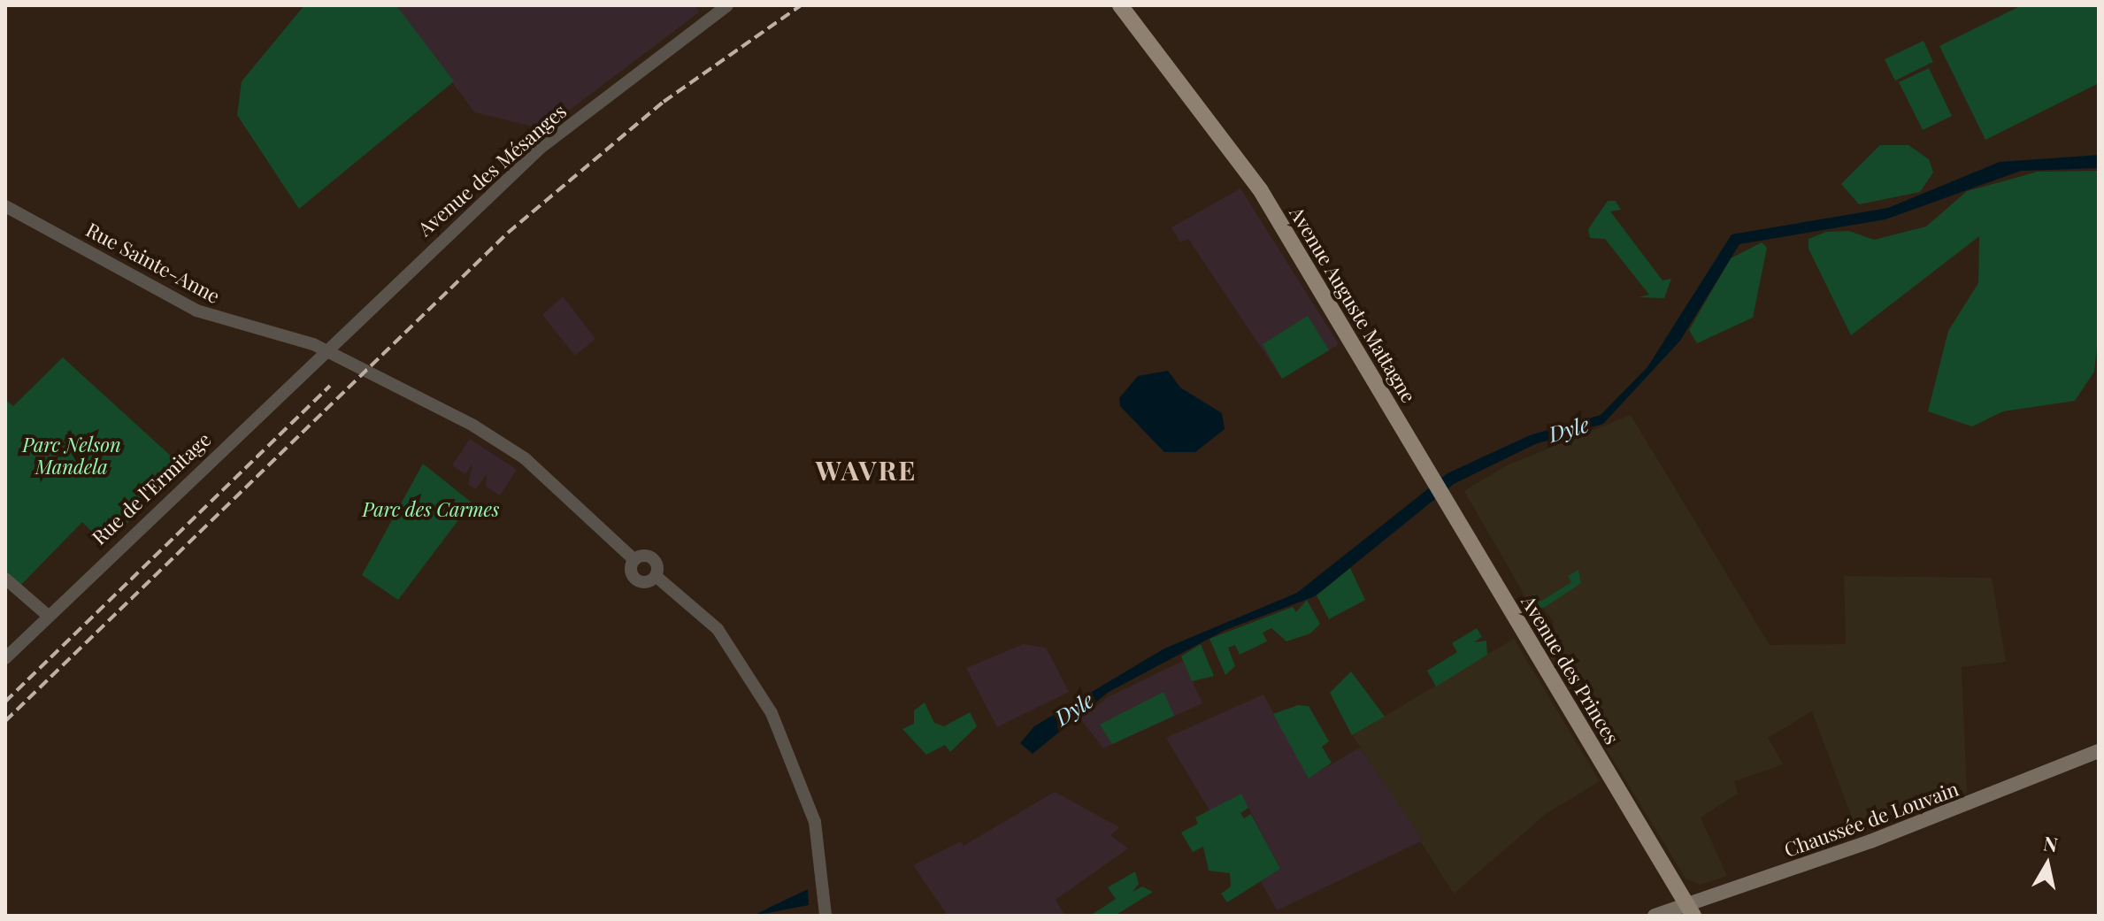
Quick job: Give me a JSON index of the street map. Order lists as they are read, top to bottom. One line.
{"streets":{"main road":["Avenue Auguste Mattagne","Avenue des Princes","Chaussée de Louvain"],"street":["Avenue des Mésanges","Rue Sainte-Anne","Rue de l'Ermitage"]},"crossings":[["Avenue des Mésanges","Rue Sainte-Anne"],["Avenue des Mésanges","Rue de l'Ermitage"],["Rue Sainte-Anne","Rue de l'Ermitage"],["Avenue Auguste Mattagne","Avenue des Princes"],["Avenue des Princes","Chaussée de Louvain"]],"districts":["WAVRE"],"water":["Dyle"],"parks":["Parc Nelson Mandela","Parc des Carmes"],"north":"top"}
